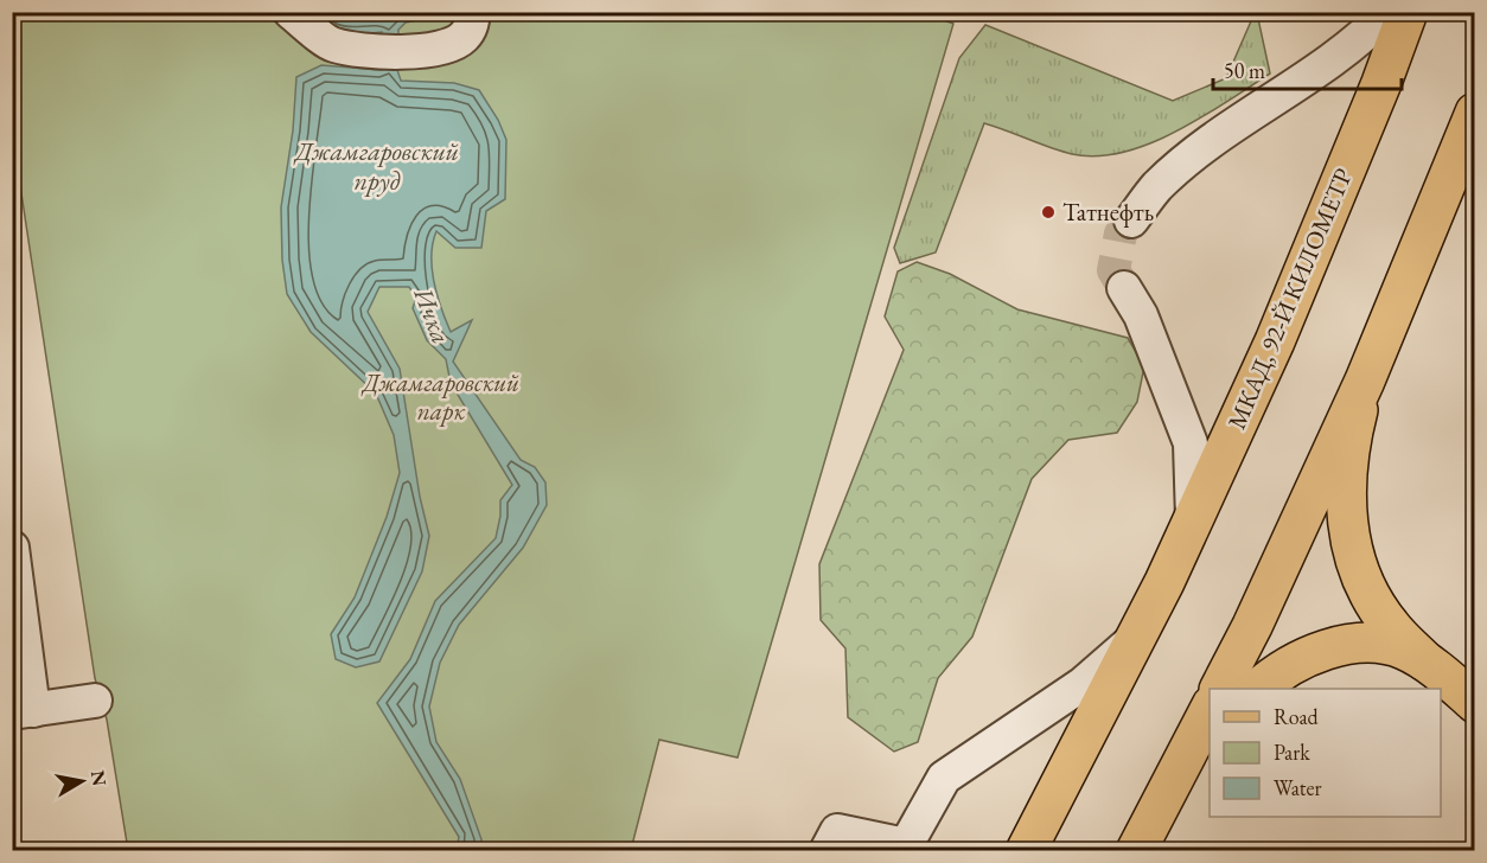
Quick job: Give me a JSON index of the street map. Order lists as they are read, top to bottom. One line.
{"streets":{"main road":["МКАД, 92-Й КИЛОМЕТР"]},"water":["Джамгаровский пруд","Ичка"],"parks":["Джамгаровский парк"],"places":["Татнефть"],"legend":["Road","Park","Water"],"scale_bar":"50 m","north":"right"}
